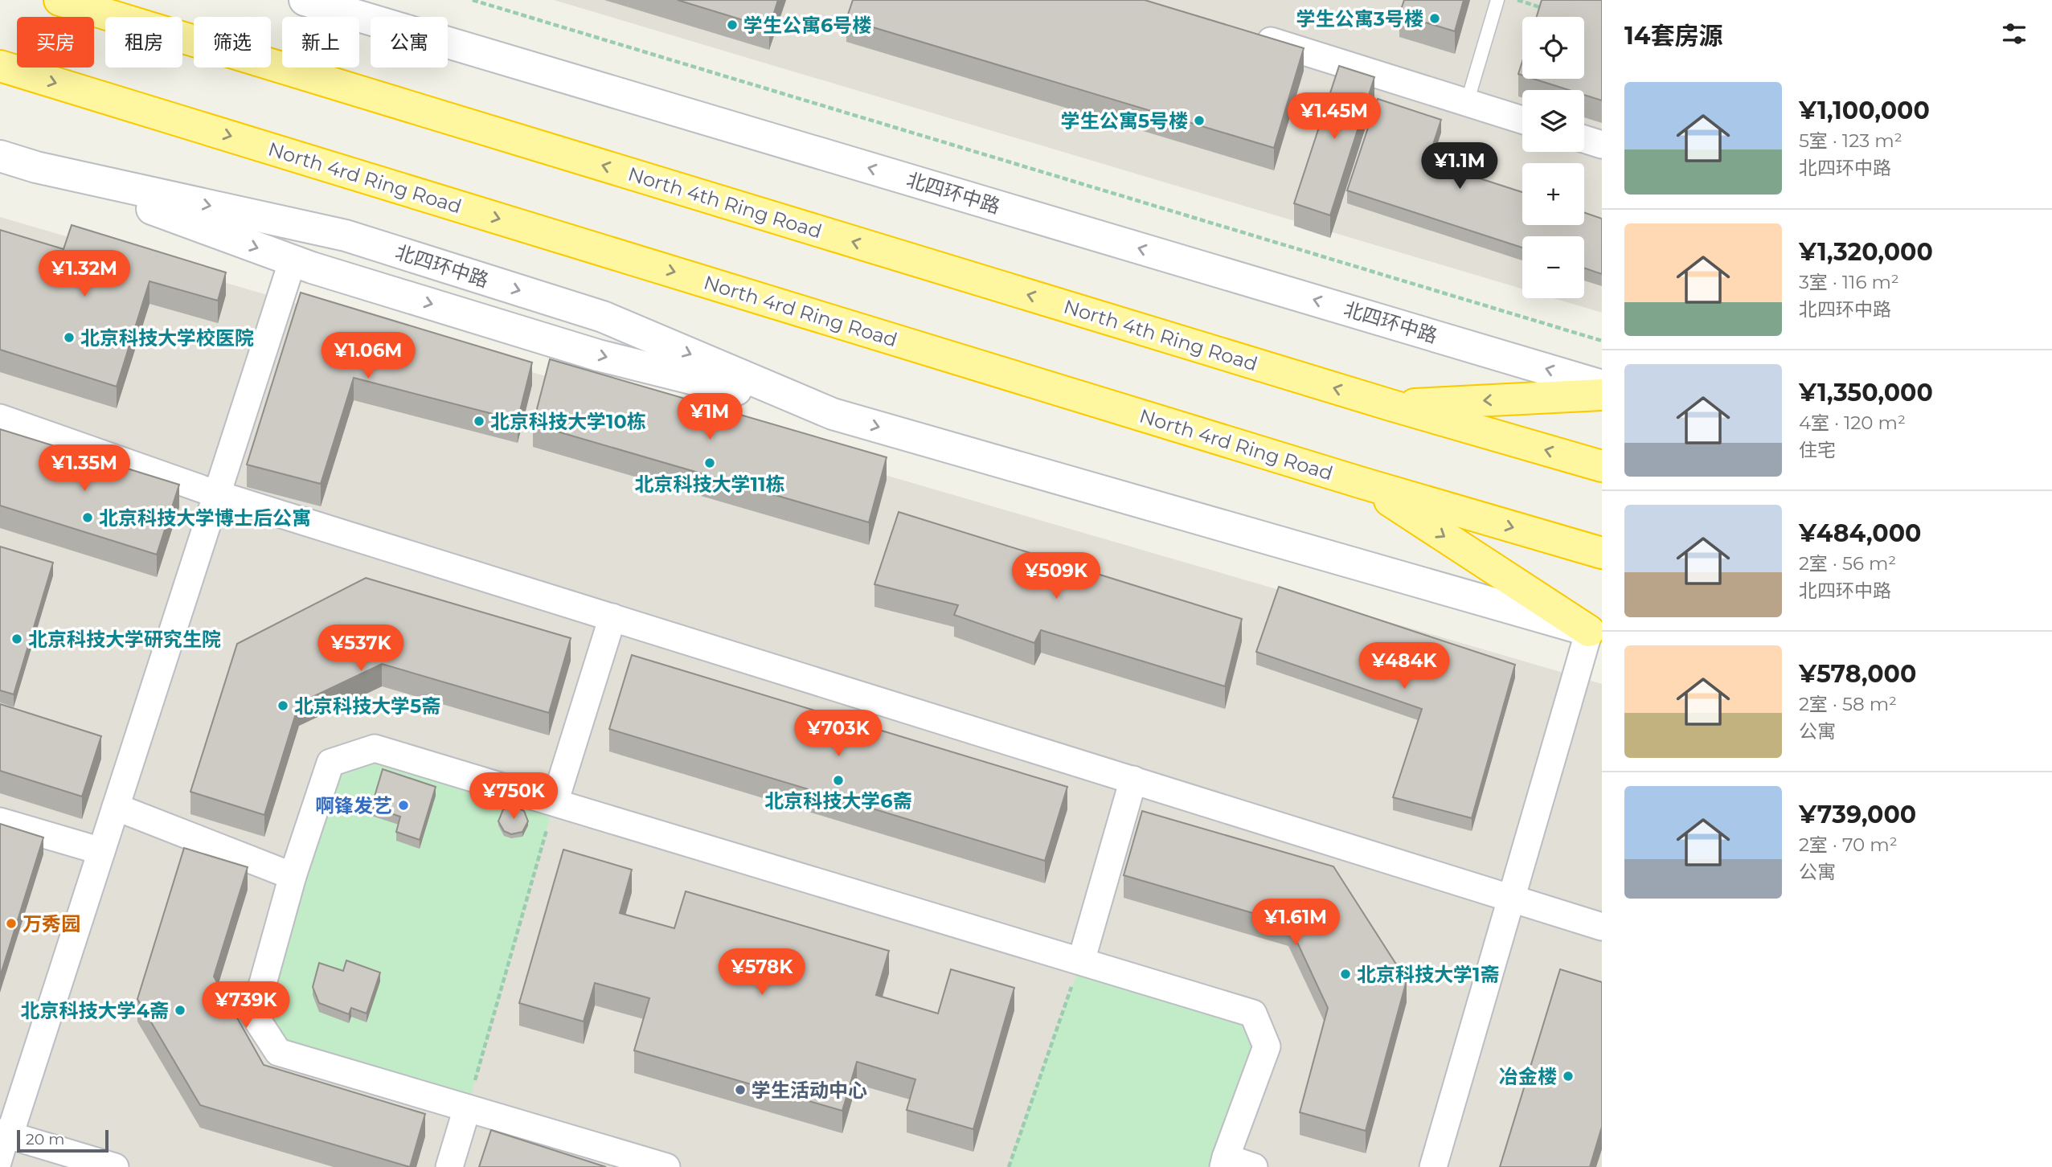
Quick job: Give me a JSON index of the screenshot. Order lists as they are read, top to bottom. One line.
{"streets":{"highway":["North 4rd Ring Road","North 4th Ring Road"],"street":["北四环中路"]},"one_way":["North 4th Ring Road"],"places":["学生公寓3号楼","学生公寓6号楼","学生公寓5号楼","北京科技大学校医院","北京科技大学10栋","北京科技大学11栋","北京科技大学博士后公寓","北京科技大学研究生院","北京科技大学5斋","北京科技大学6斋","啊锋发艺","万秀园","北京科技大学1斋","北京科技大学4斋","冶金楼","学生活动中心"],"scale_bar":"20 m","page":{"heading":"14套房源","map_buttons":["+","−"],"chip":["买房","租房","筛选","新上","公寓"],"list":[{"name":"¥1,100,000","note":"5室 · 123 m² · 北四环中路"},{"name":"¥1,320,000","note":"3室 · 116 m² · 北四环中路"},{"name":"¥1,350,000","note":"4室 · 120 m² · 住宅"},{"name":"¥484,000","note":"2室 · 56 m² · 北四环中路"},{"name":"¥578,000","note":"2室 · 58 m² · 公寓"},{"name":"¥739,000","note":"2室 · 70 m² · 公寓"}],"price":["¥1.45M","¥1.1M","¥1.32M","¥1.06M","¥1M","¥1.35M","¥509K","¥537K","¥484K","¥703K","¥750K","¥1.61M","¥578K","¥739K"],"scale":"20 m"}}
